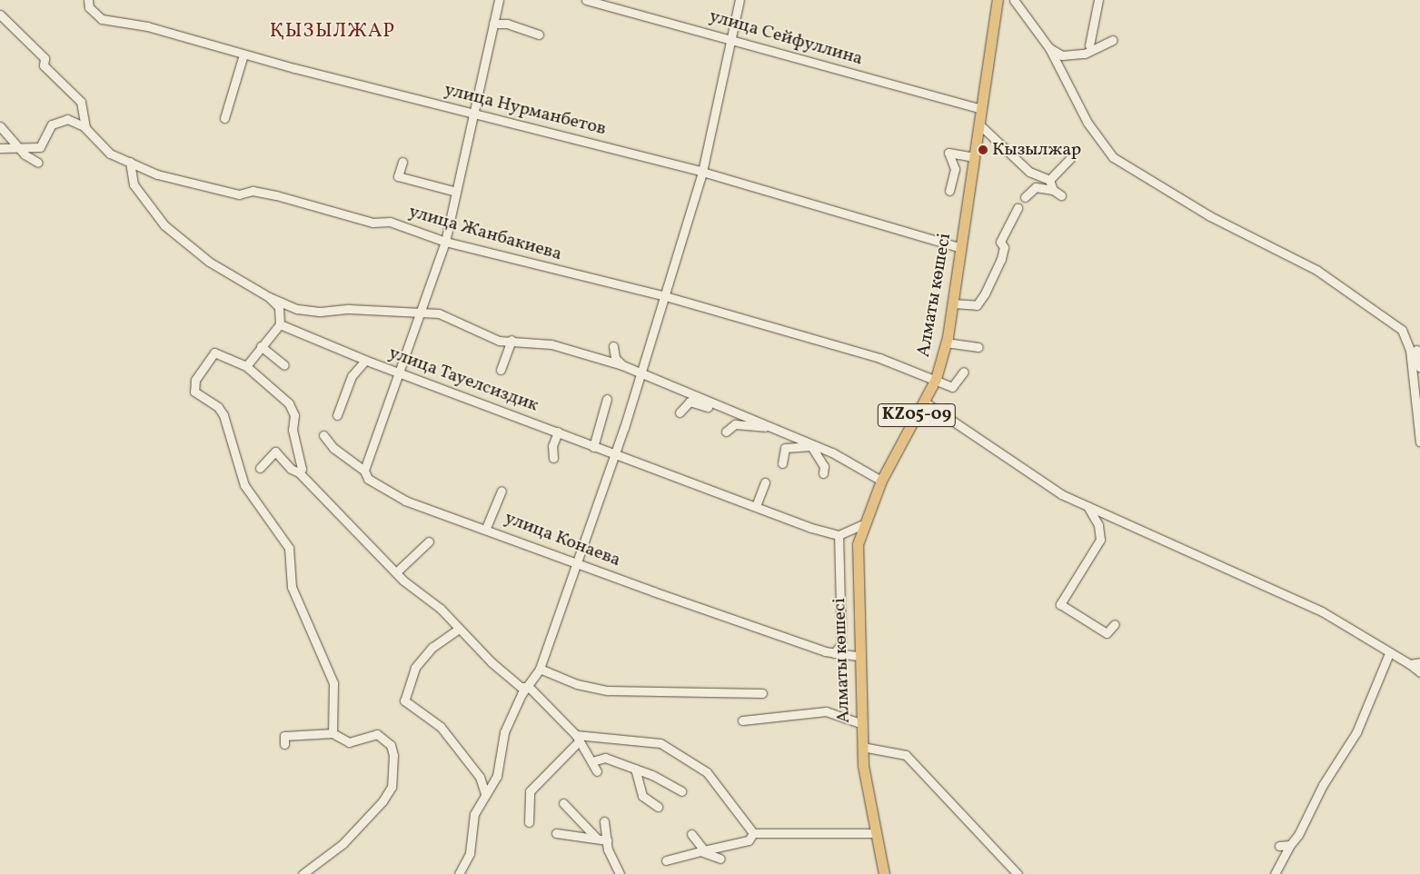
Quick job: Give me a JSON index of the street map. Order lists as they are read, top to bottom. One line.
{"streets":{"main road":["Алматы көшесі","KZ05-09"],"street":["улица Сейфуллина","улица Нурманбетов","улица Жанбакиева","улица Тауелсиздик","улица Конаева"]},"crossings":[["улица Сейфуллина","Алматы көшесі"],["улица Нурманбетов","Алматы көшесі"],["улица Жанбакиева","Алматы көшесі"],["Алматы көшесі","KZ05-09"],["Алматы көшесі","улица Конаева"]],"districts":["ҚЫЗЫЛЖАР"],"places":["Кызылжар"]}
